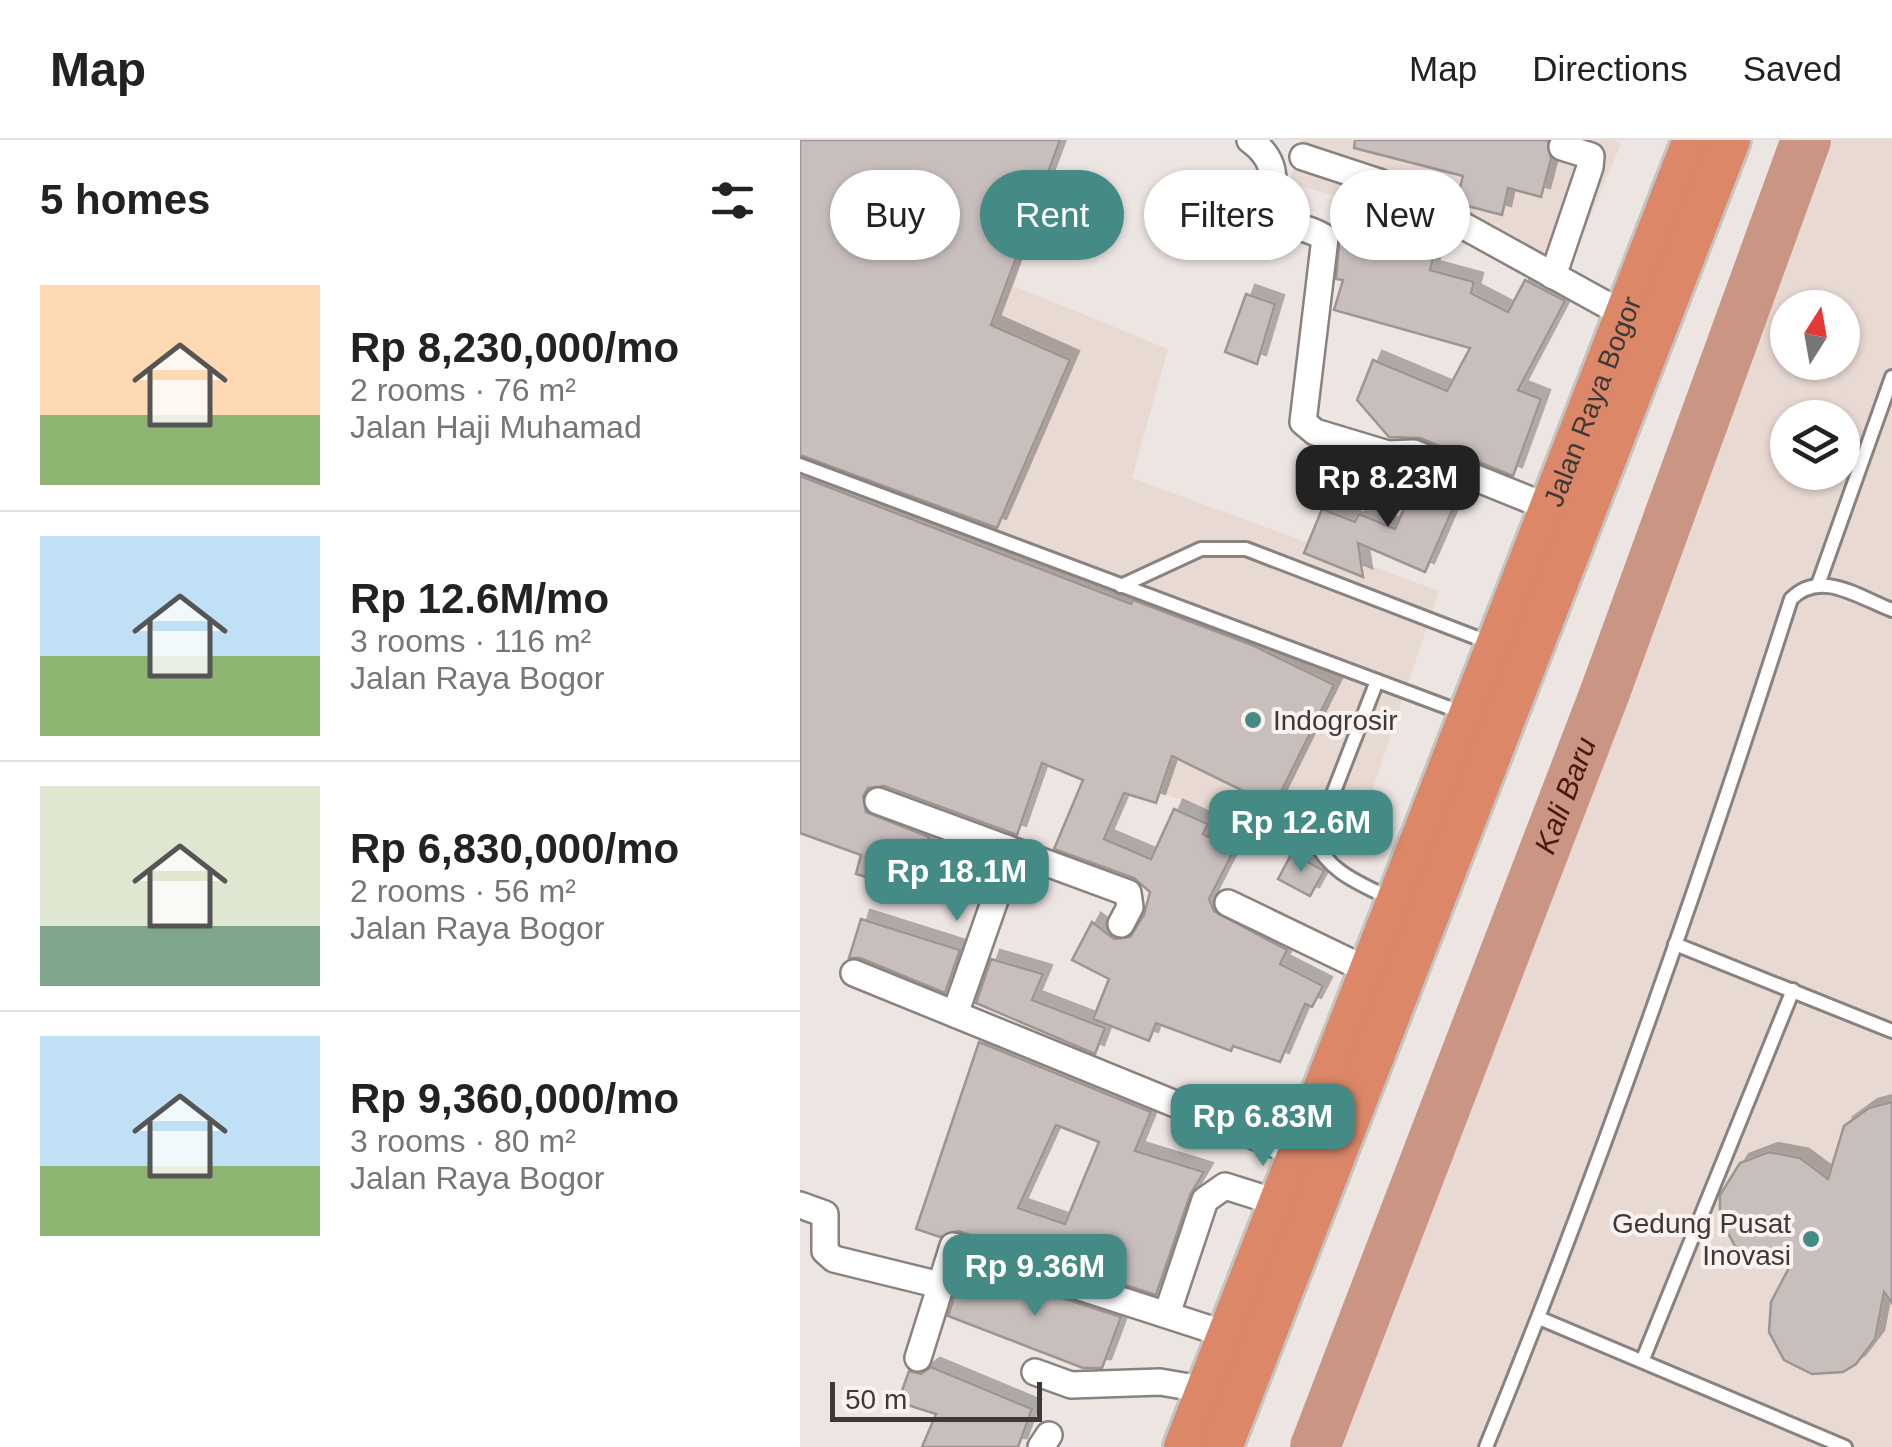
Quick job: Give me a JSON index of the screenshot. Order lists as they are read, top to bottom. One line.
{"streets":{"highway":["Jalan Raya Bogor"]},"water":["Kali Baru"],"places":["Indogrosir","Gedung Pusat Inovasi"],"scale_bar":"50 m","north":"top","page":{"header":"Map","nav":["Map","Directions","Saved"],"heading":"5 homes","chip":["Buy","Rent","Filters","New"],"list":[{"name":"Rp 8,230,000/mo","note":"2 rooms · 76 m² · Jalan Haji Muhamad"},{"name":"Rp 12.6M/mo","note":"3 rooms · 116 m² · Jalan Raya Bogor"},{"name":"Rp 6,830,000/mo","note":"2 rooms · 56 m² · Jalan Raya Bogor"},{"name":"Rp 9,360,000/mo","note":"3 rooms · 80 m² · Jalan Raya Bogor"}],"price":["Rp 8.23M","Rp 12.6M","Rp 18.1M","Rp 6.83M","Rp 9.36M"],"scale":"50 m"}}
